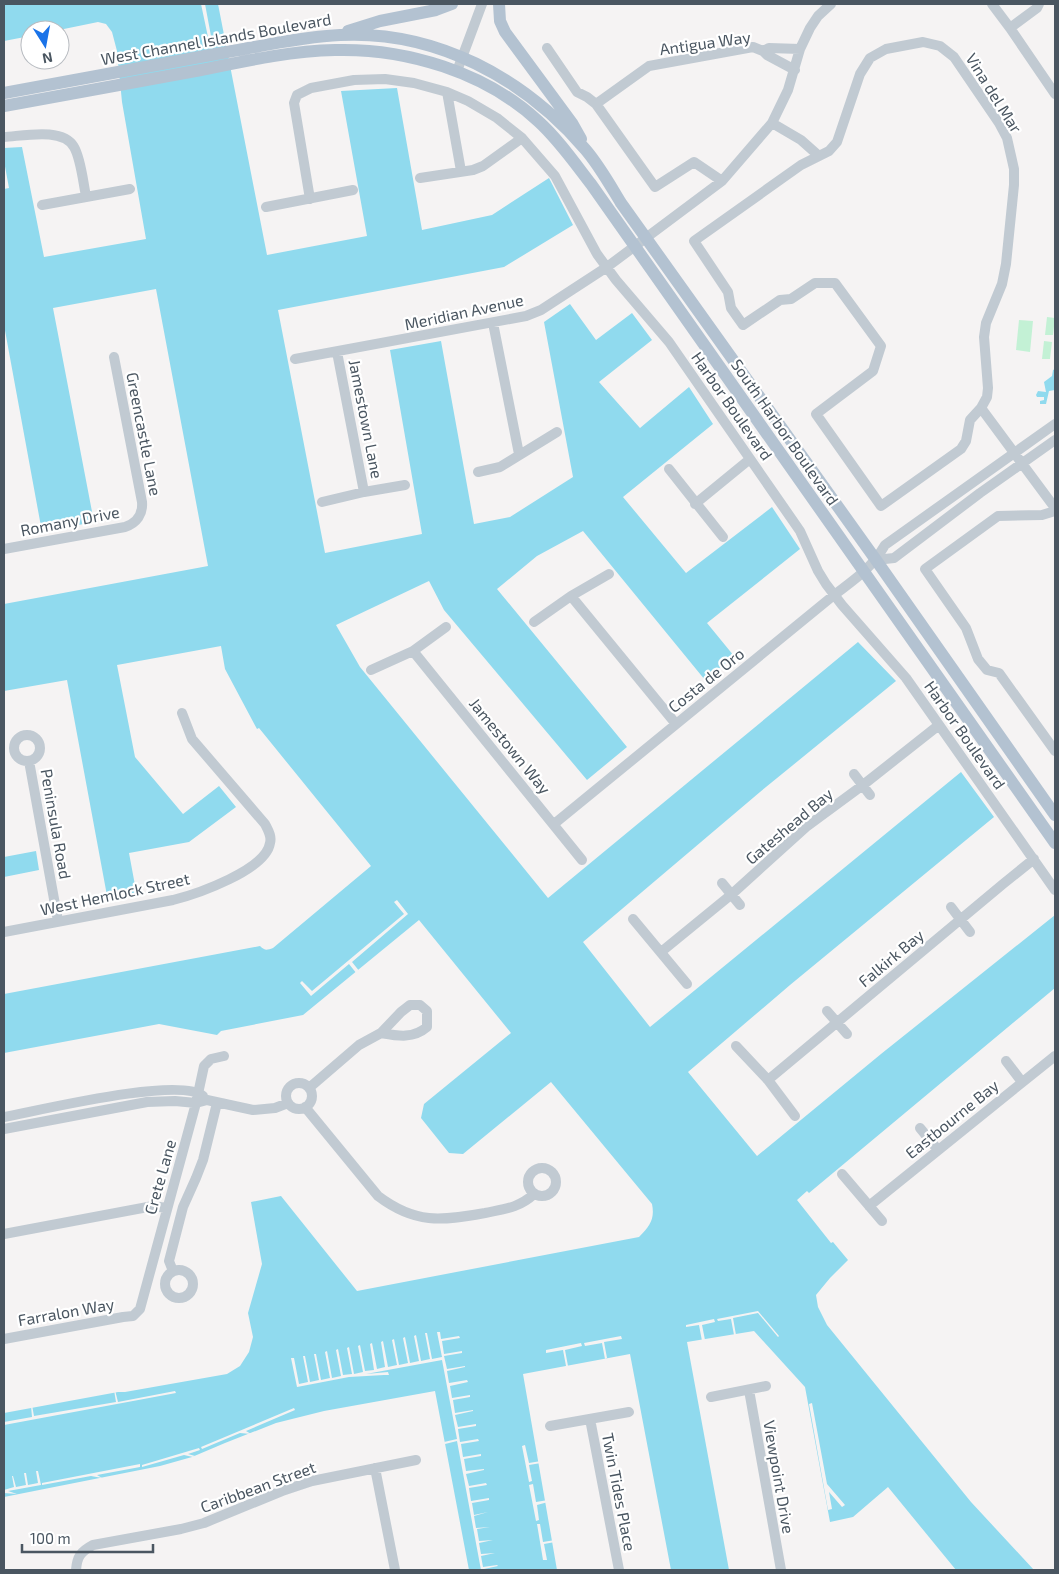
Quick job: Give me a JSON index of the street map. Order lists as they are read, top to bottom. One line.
{"streets":{"main road":["West Channel Islands Boulevard","South Harbor Boulevard"],"street":["Antigua Way","Vina del Mar","Meridian Avenue","Harbor Boulevard","Jamestown Lane","Greencastle Lane","Romany Drive","Costa de Oro","Jamestown Way","Peninsula Road","Gateshead Bay","West Hemlock Street","Falkirk Bay","Eastbourne Bay","Crete Lane","Farralon Way","Viewpoint Drive","Caribbean Street","Twin Tides Place"]},"crossings":[["West Channel Islands Boulevard","South Harbor Boulevard"],["Antigua Way","Meridian Avenue"],["Meridian Avenue","Harbor Boulevard"],["Meridian Avenue","Jamestown Lane"],["Meridian Avenue","South Harbor Boulevard"],["Harbor Boulevard","Costa de Oro"],["Harbor Boulevard","Gateshead Bay"],["Harbor Boulevard","Falkirk Bay"],["South Harbor Boulevard","Costa de Oro"],["Greencastle Lane","Romany Drive"],["Costa de Oro","Jamestown Way"],["Peninsula Road","West Hemlock Street"],["Crete Lane","Farralon Way"]],"scale_bar":"100 m","north":"bottom"}
